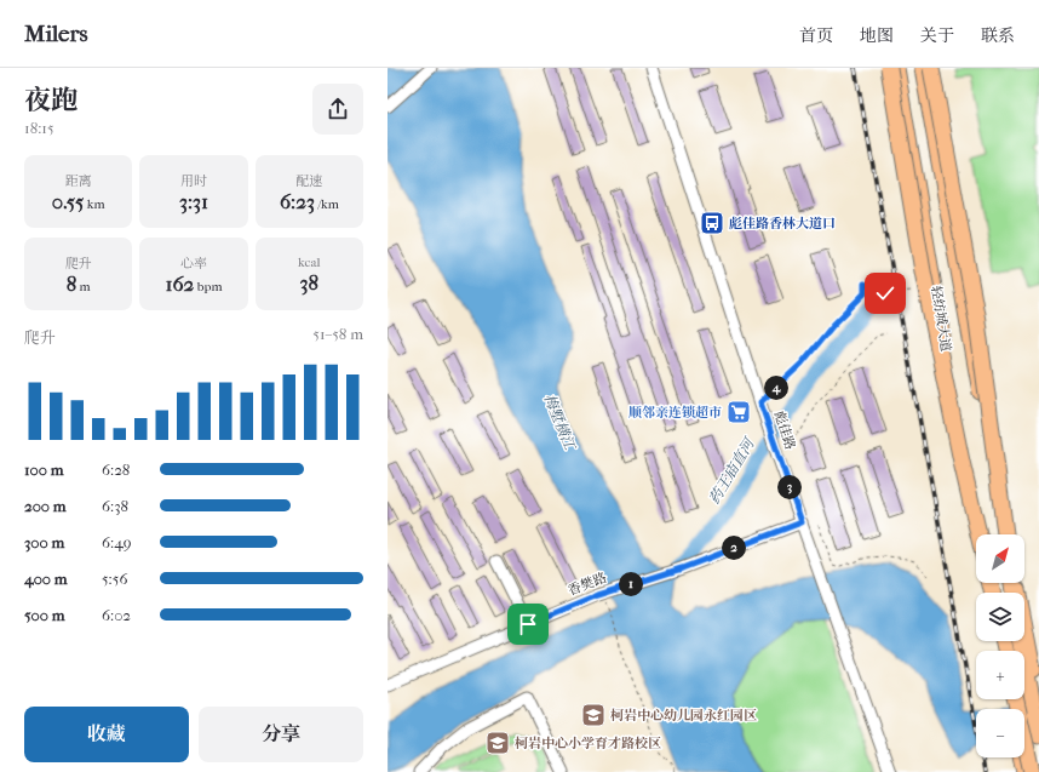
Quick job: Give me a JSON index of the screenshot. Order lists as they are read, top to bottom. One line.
{"streets":{"main road":["轻纺城大道"],"street":["彪佳路","香樊路"]},"crossings":[["彪佳路","香樊路"]],"water":["梅墅横江","药王庙直河"],"places":{"bus stop":["彪佳路香林大道口"],"supermarket":["顺邻亲连锁超市"],"school or university":["柯岩中心幼儿园永红园区","柯岩中心小学育才路校区"]},"north":"top right","page":{"header":"Milers","nav":["首页","地图","关于","联系"],"heading":["夜跑","18:15"],"stats":[["距离","0.55 km"],["用时","3:31"],["配速","6:23 /km"],["爬升","8 m"],["心率","162 bpm"],["kcal","38"]],"chart":["爬升","51–58 m"],"pins":["4","3","2","1"],"list":[{"name":"100 m","note":"6:28"},{"name":"200 m","note":"6:38"},{"name":"300 m","note":"6:49"},{"name":"400 m","note":"5:56"},{"name":"500 m","note":"6:02"}],"map_buttons":["+","−"],"buttons":["收藏","分享"]}}
